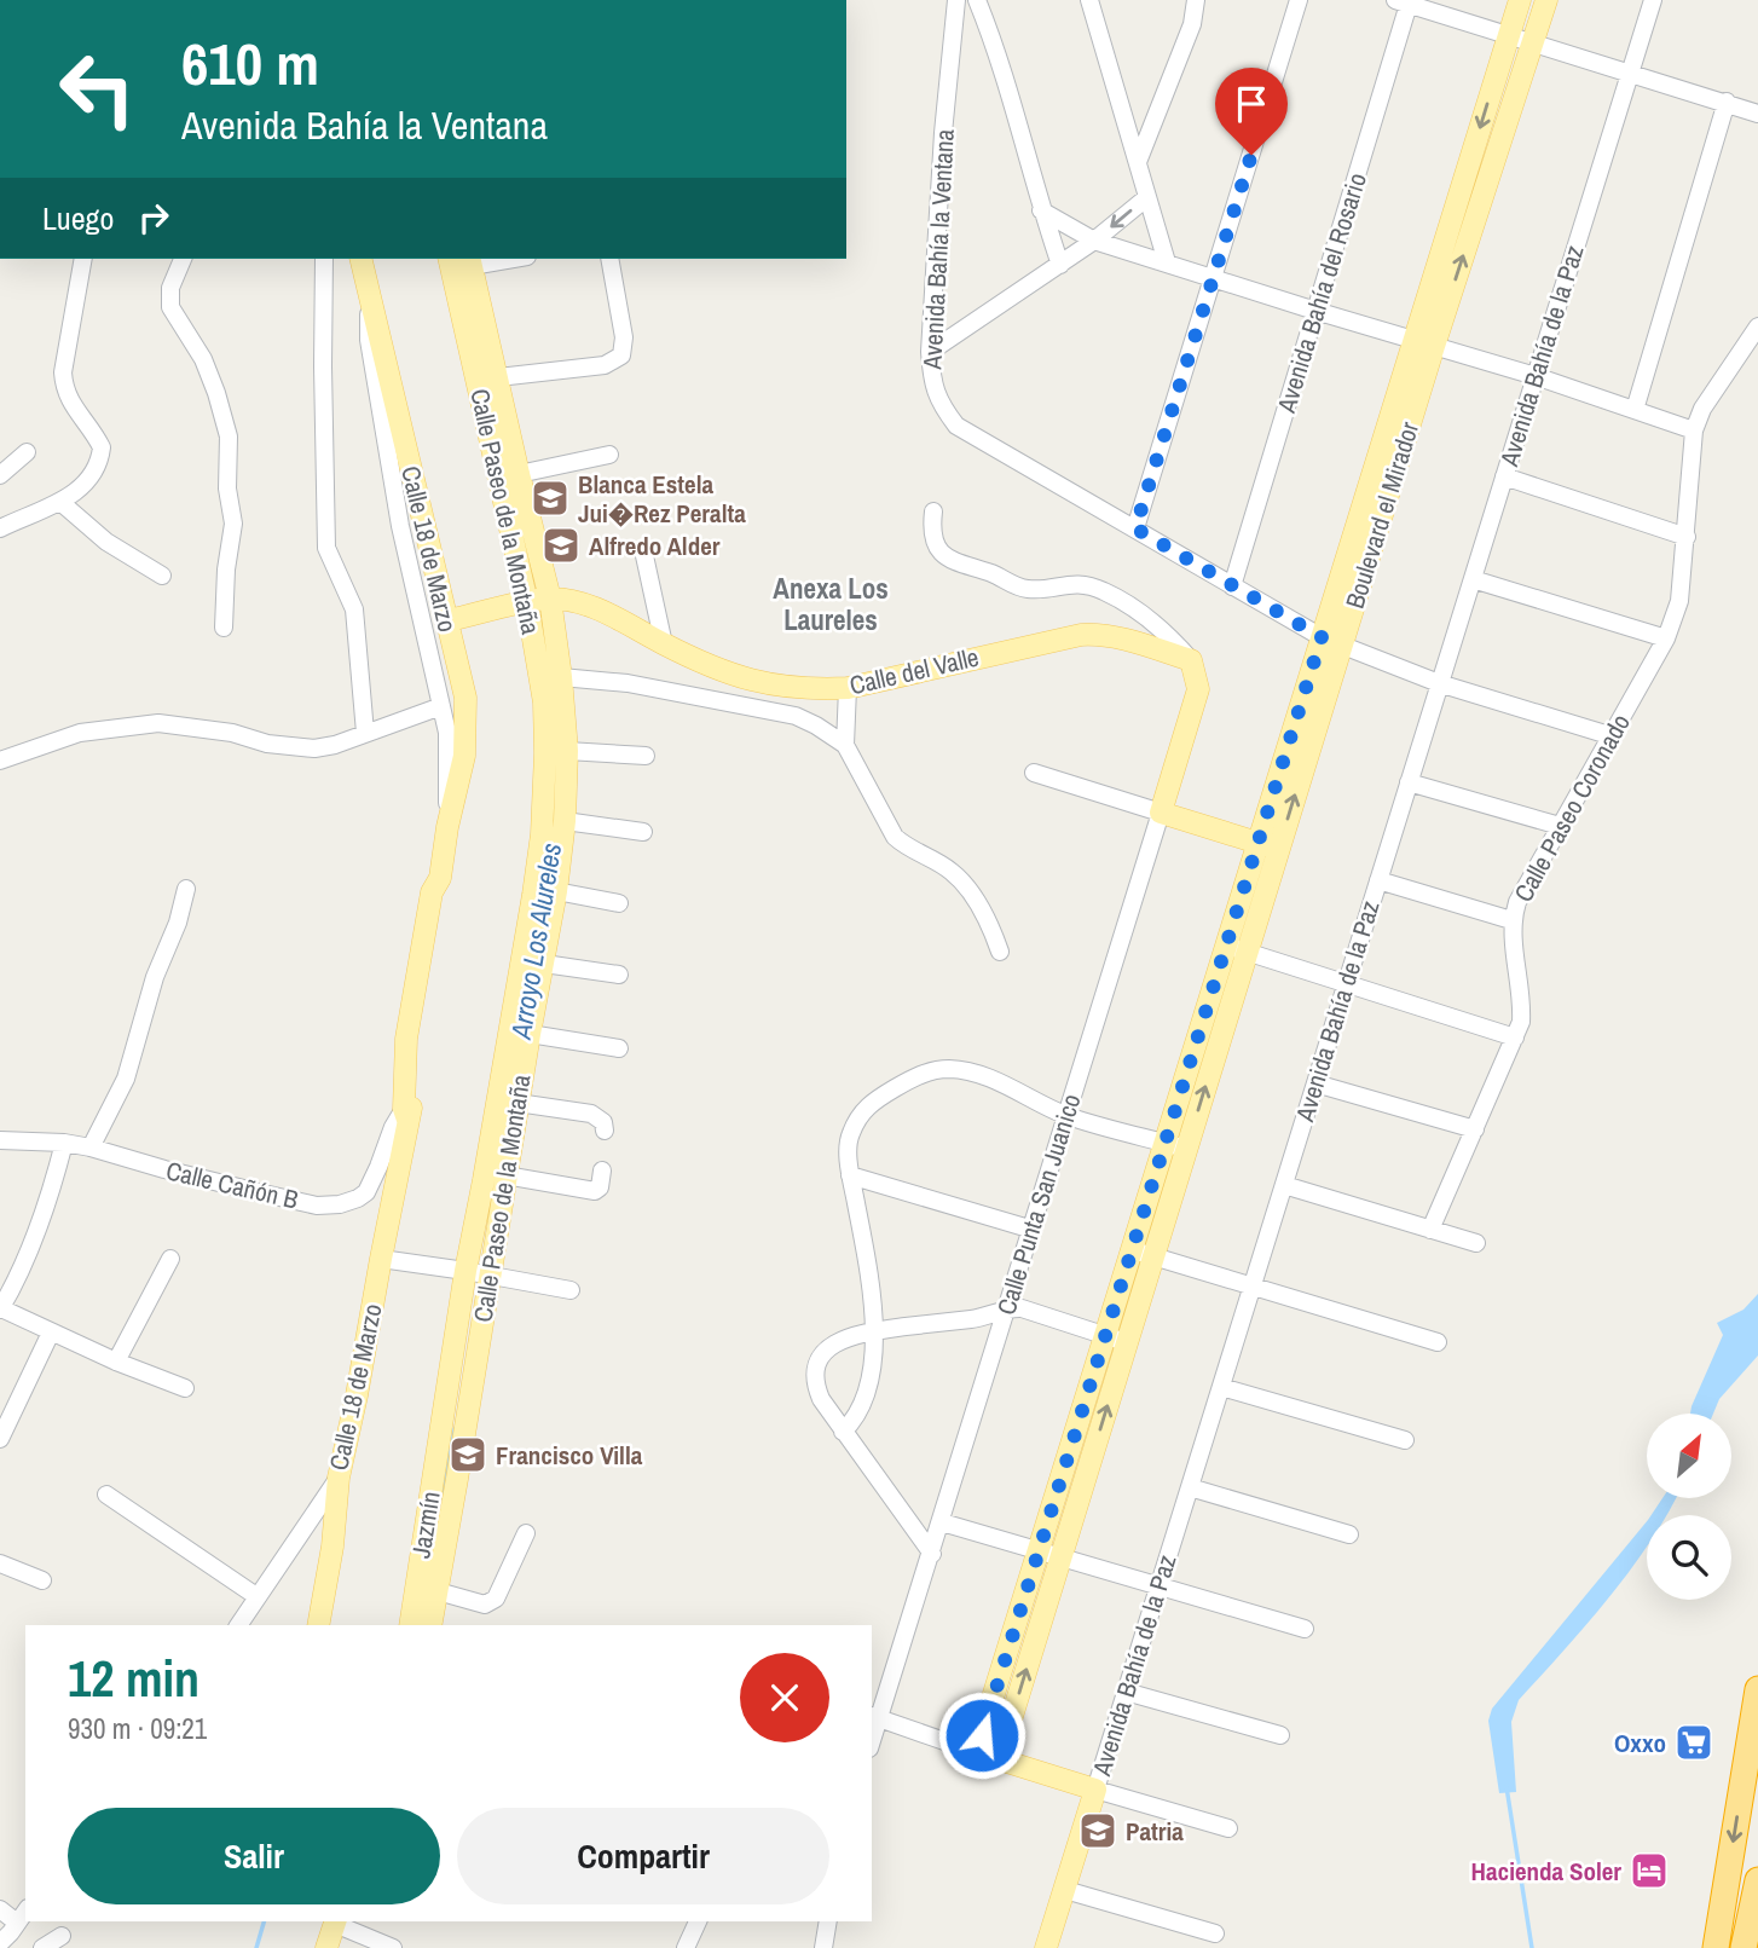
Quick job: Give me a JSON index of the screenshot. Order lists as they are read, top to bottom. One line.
{"streets":{"main road":["Avenida Bahía de la Paz","Calle Paseo de la Montaña","Boulevard el Mirador","Calle 18 de Marzo","Calle del Valle","Calle Punta San Juanico","Jazmín"],"street":["Avenida Bahía la Ventana","Avenida Bahía del Rosario","Calle Paseo Coronado","Calle Cañón B"]},"crossings":[["Avenida Bahía la Ventana","Avenida Bahía del Rosario"],["Avenida Bahía la Ventana","Avenida Bahía de la Paz"],["Avenida Bahía la Ventana","Boulevard el Mirador"],["Avenida Bahía la Ventana","Calle Paseo Coronado"],["Calle Paseo de la Montaña","Calle del Valle"],["Calle Paseo de la Montaña","Jazmín"],["Calle 18 de Marzo","Calle del Valle"],["Calle 18 de Marzo","Calle Cañón B"],["Calle del Valle","Calle Punta San Juanico"]],"districts":["Anexa Los Laureles"],"water":["Arroyo Los Alureles"],"places":{"school or university":["Blanca Estela Jui�Rez Peralta","Alfredo Alder","Francisco Villa","Patria"],"supermarket":["Oxxo"],"hotel":["Hacienda Soler"]},"north":"top right","page":{"turn":["610 m","Avenida Bahía la Ventana"],"then":"Luego","heading":["12 min","930 m · 09:21"],"buttons":["Salir","Compartir"]}}
